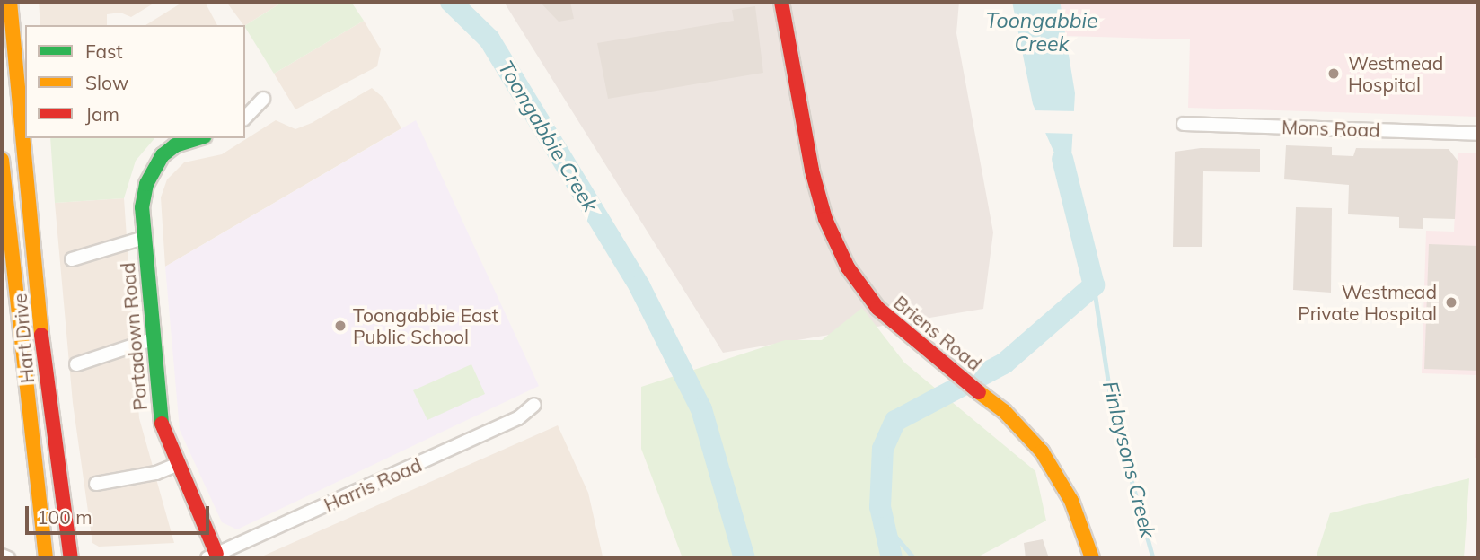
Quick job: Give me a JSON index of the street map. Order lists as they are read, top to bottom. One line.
{"streets":{"main road":["Briens Road","Portadown Road","Hart Drive"],"street":["Mons Road","Harris Road"]},"crossings":[["Portadown Road","Harris Road"]],"water":["Toongabbie Creek","Finlaysons Creek"],"places":["Westmead Hospital","Westmead Private Hospital","Toongabbie East Public School"],"legend":["Fast","Slow","Jam"],"scale_bar":"100 m"}
